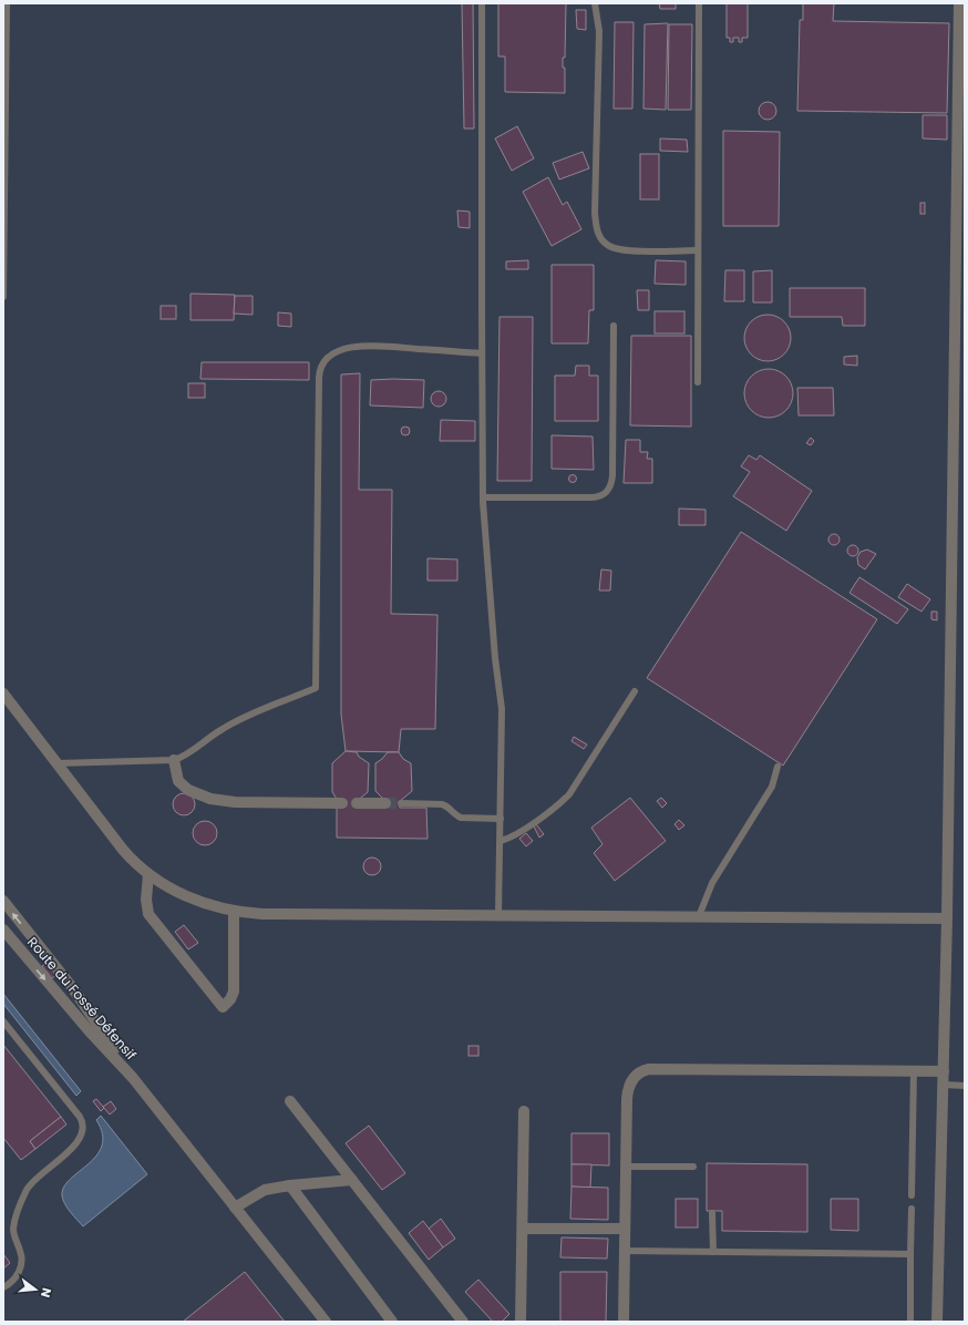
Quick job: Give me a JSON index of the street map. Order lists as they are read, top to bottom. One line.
{"streets":{"street":["Route du Fossé Défensif"]},"north":"right"}
